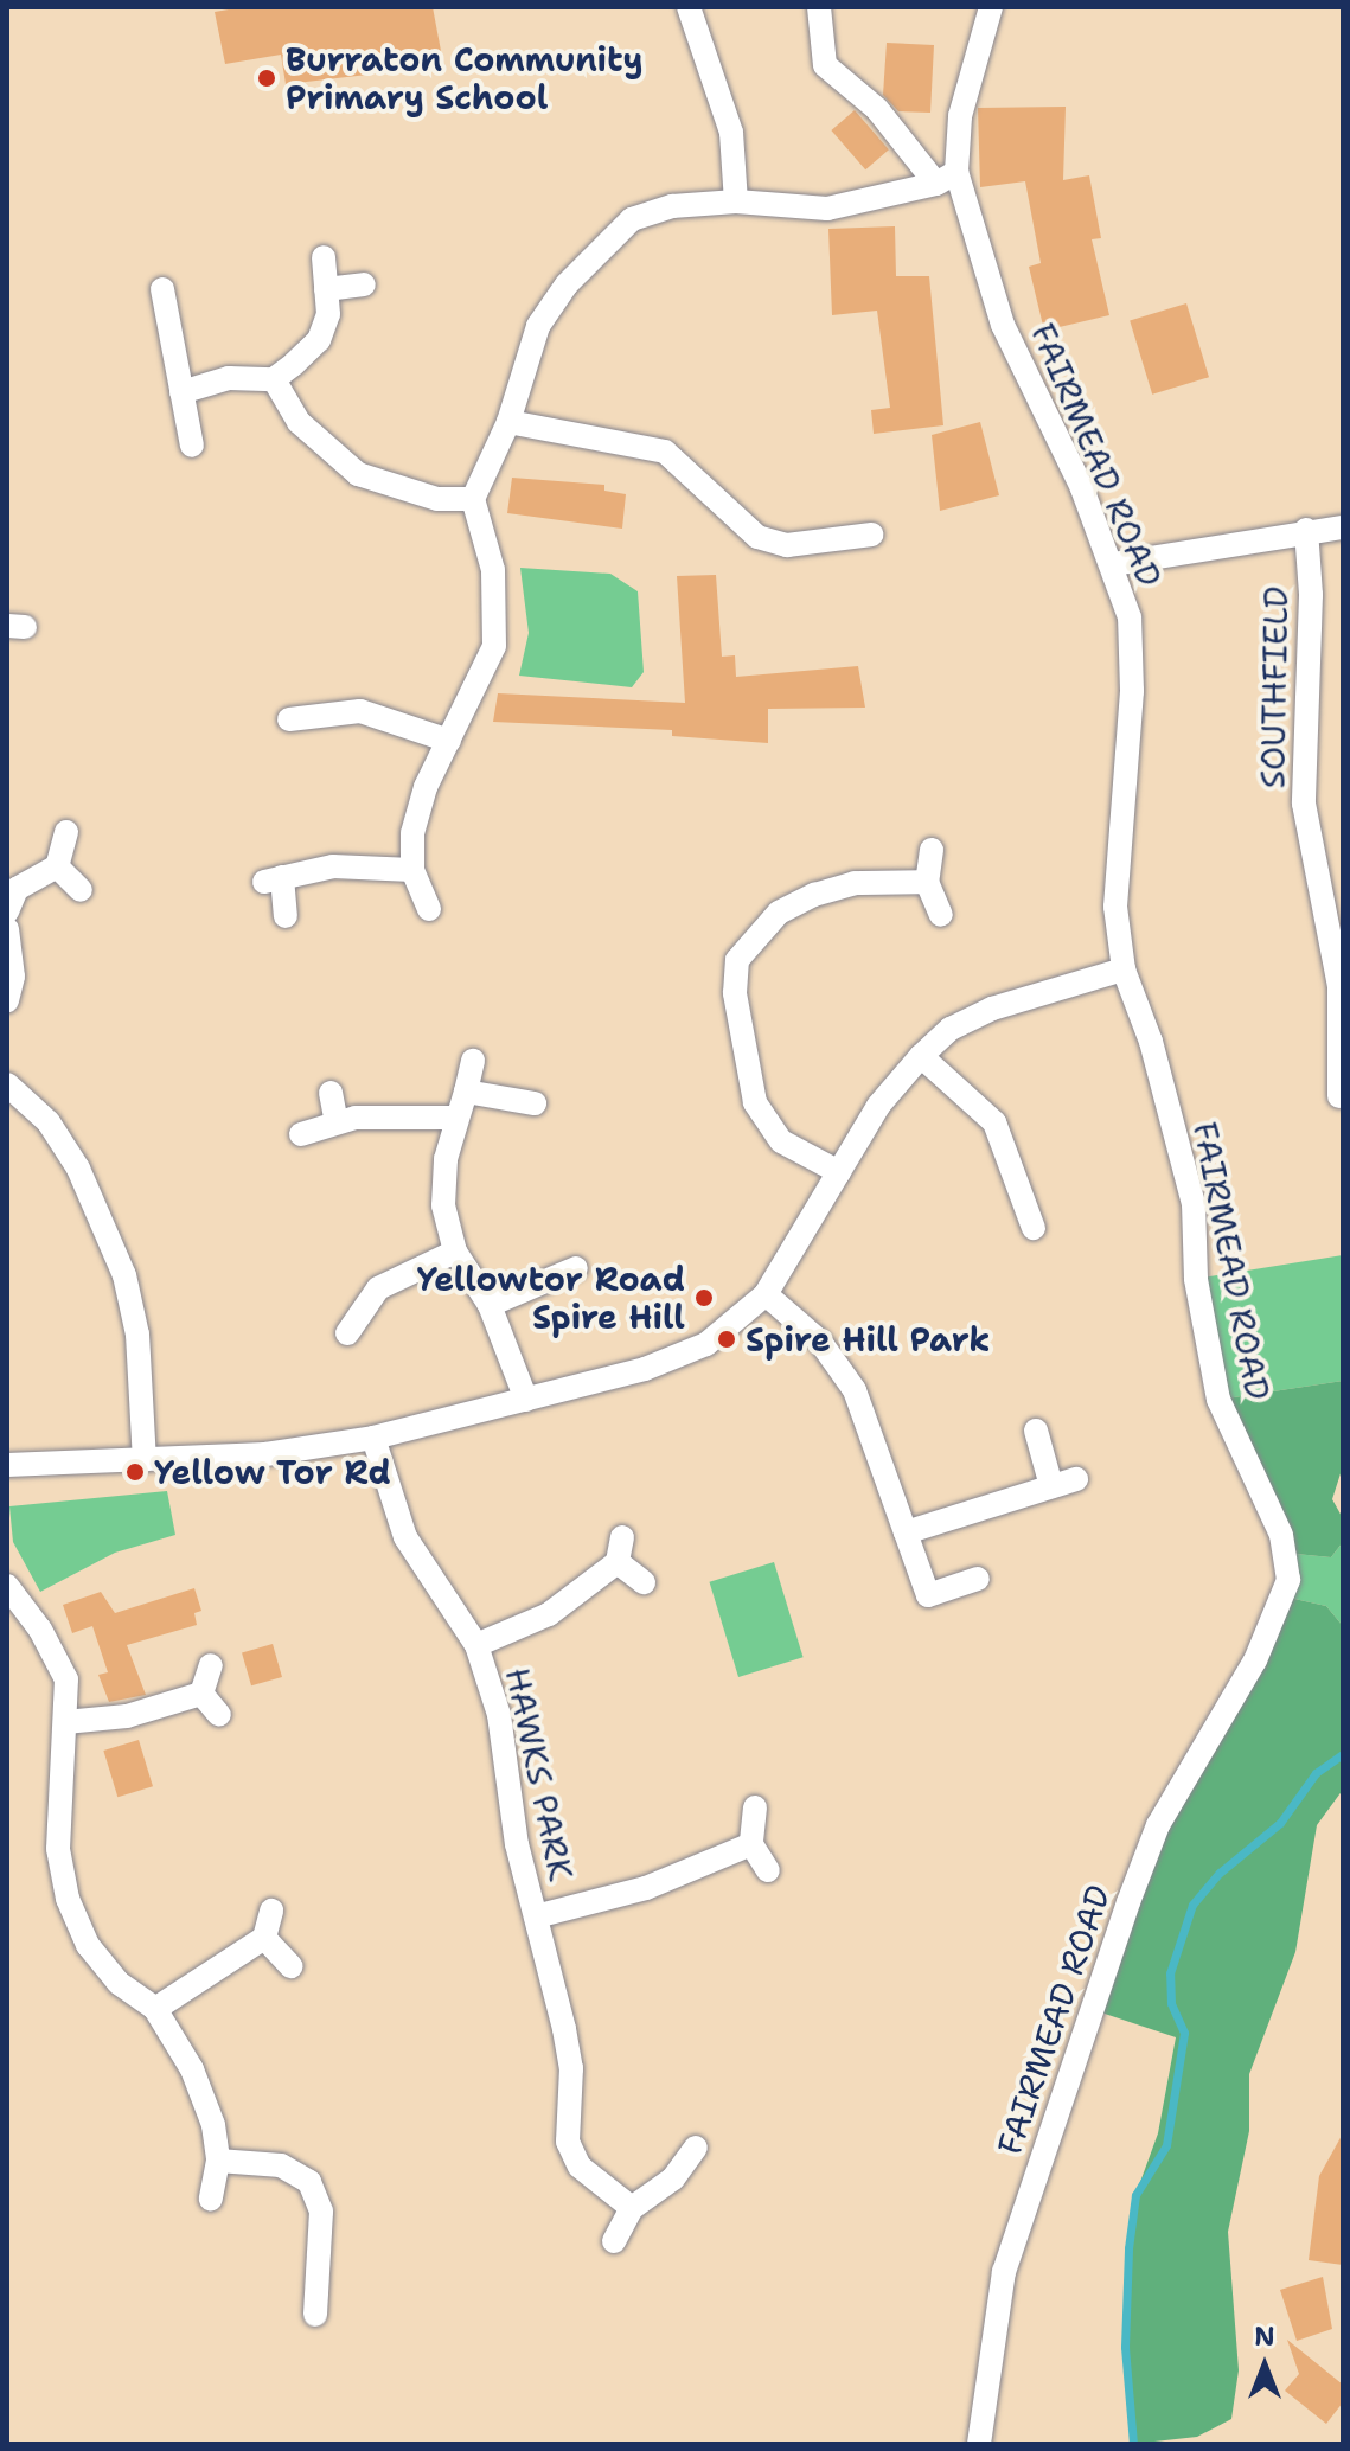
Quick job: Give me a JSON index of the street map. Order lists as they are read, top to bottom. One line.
{"streets":{"street":["FAIRMEAD ROAD","SOUTHFIELD","HAWKS PARK"]},"places":["Burraton Community Primary School","Yellowtor Road Spire Hill","Spire Hill Park","Yellow Tor Rd"],"north":"top"}
